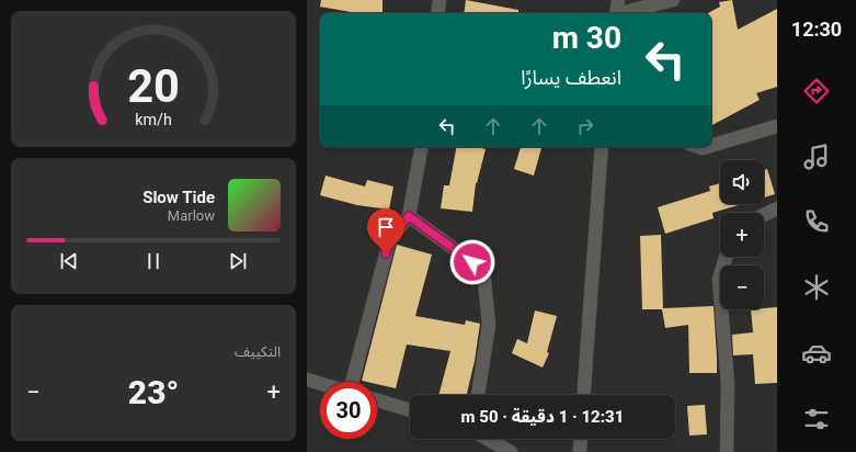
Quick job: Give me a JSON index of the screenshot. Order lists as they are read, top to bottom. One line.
{"page":{"tabs":"12:30","turn":["30 m","انعطف يسارًا"],"map_buttons":["+","−"],"song":["Slow Tide","Marlow"],"tile":"التكييف","heat":["−","23°","+"],"limit":"30","trip":"12:31 · 1 دقيقة · 50 m","gauge":["20","km/h"]}}
